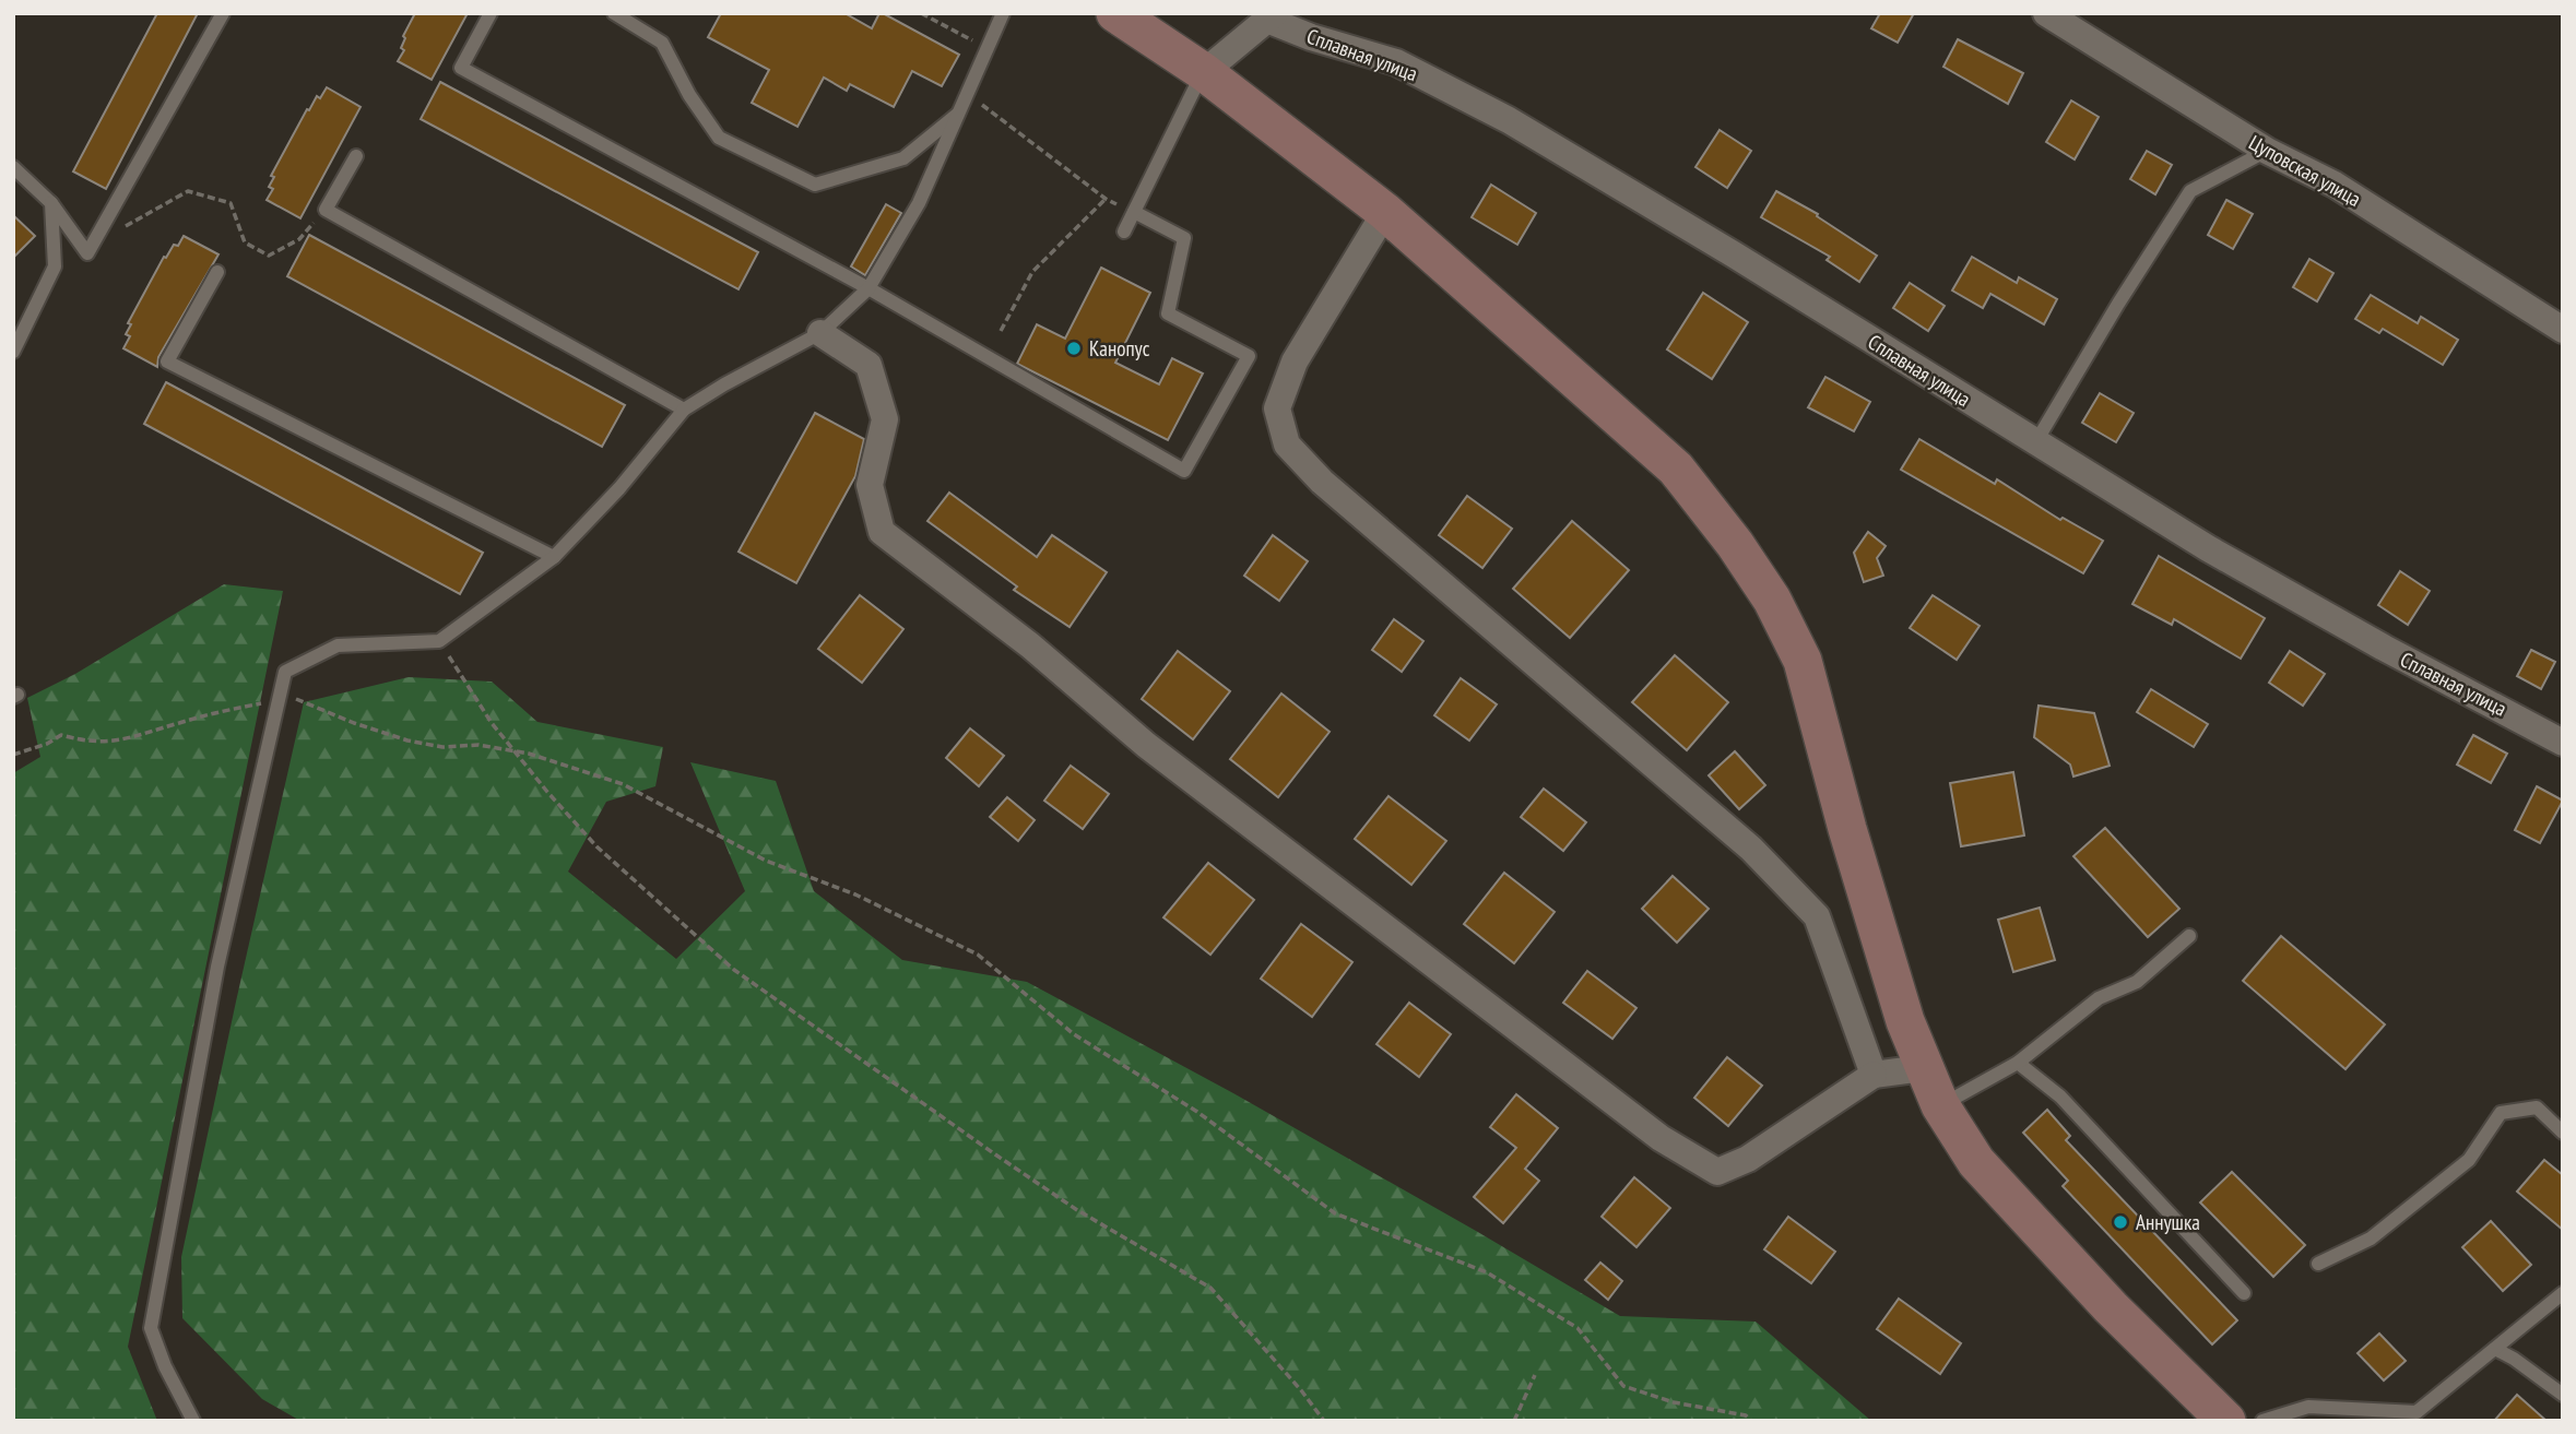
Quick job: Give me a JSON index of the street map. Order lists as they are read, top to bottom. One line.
{"streets":{"street":["Сплавная улица","Цуповская улица"]},"places":["Канопус","Аннушка"]}
